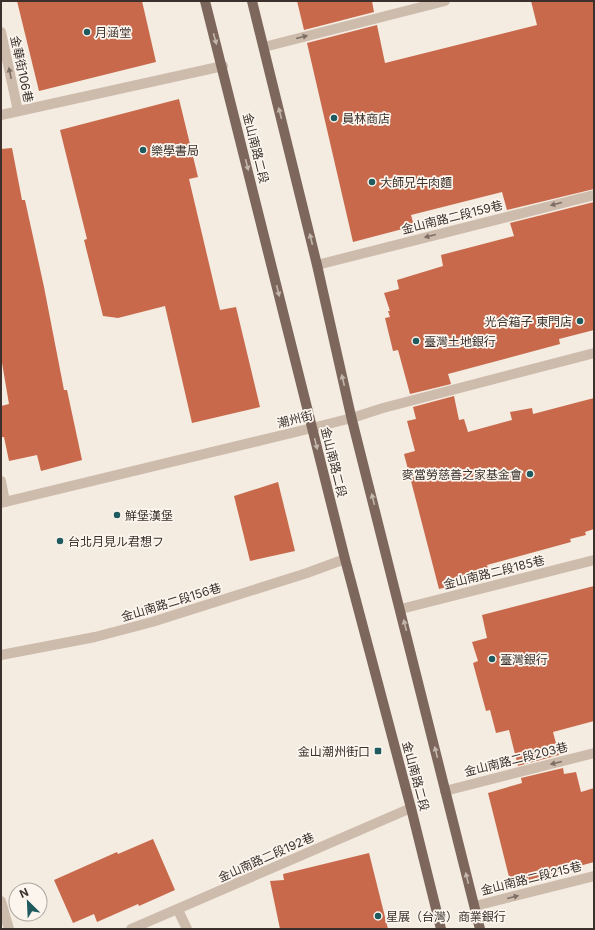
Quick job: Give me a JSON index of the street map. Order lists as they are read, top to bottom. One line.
{"streets":{"main road":["金山南路二段"],"street":["金華街106巷","金山南路二段159巷","潮州街","金山南路二段185巷","金山南路二段156巷","金山南路二段203巷","金山南路二段192巷","金山南路二段215巷"]},"crossings":[["金山南路二段","金山南路二段159巷"],["金山南路二段","潮州街"],["金山南路二段","金山南路二段185巷"],["金山南路二段","金山南路二段156巷"],["金山南路二段","金山南路二段203巷"],["金山南路二段","金山南路二段192巷"],["金山南路二段","金山南路二段215巷"]],"one_way":["金華街106巷","金山南路二段159巷","金山南路二段203巷","金山南路二段215巷"],"places":{"other":["月涵堂","員林商店","樂學書局","大師兄牛肉麵","光合箱子 東門店","臺灣土地銀行","麥當勞慈善之家基金會","鮮堡漢堡","台北月見ル君想フ","臺灣銀行","星展（台灣）商業銀行"],"transit":["金山潮州街口"]},"north":"top left"}
